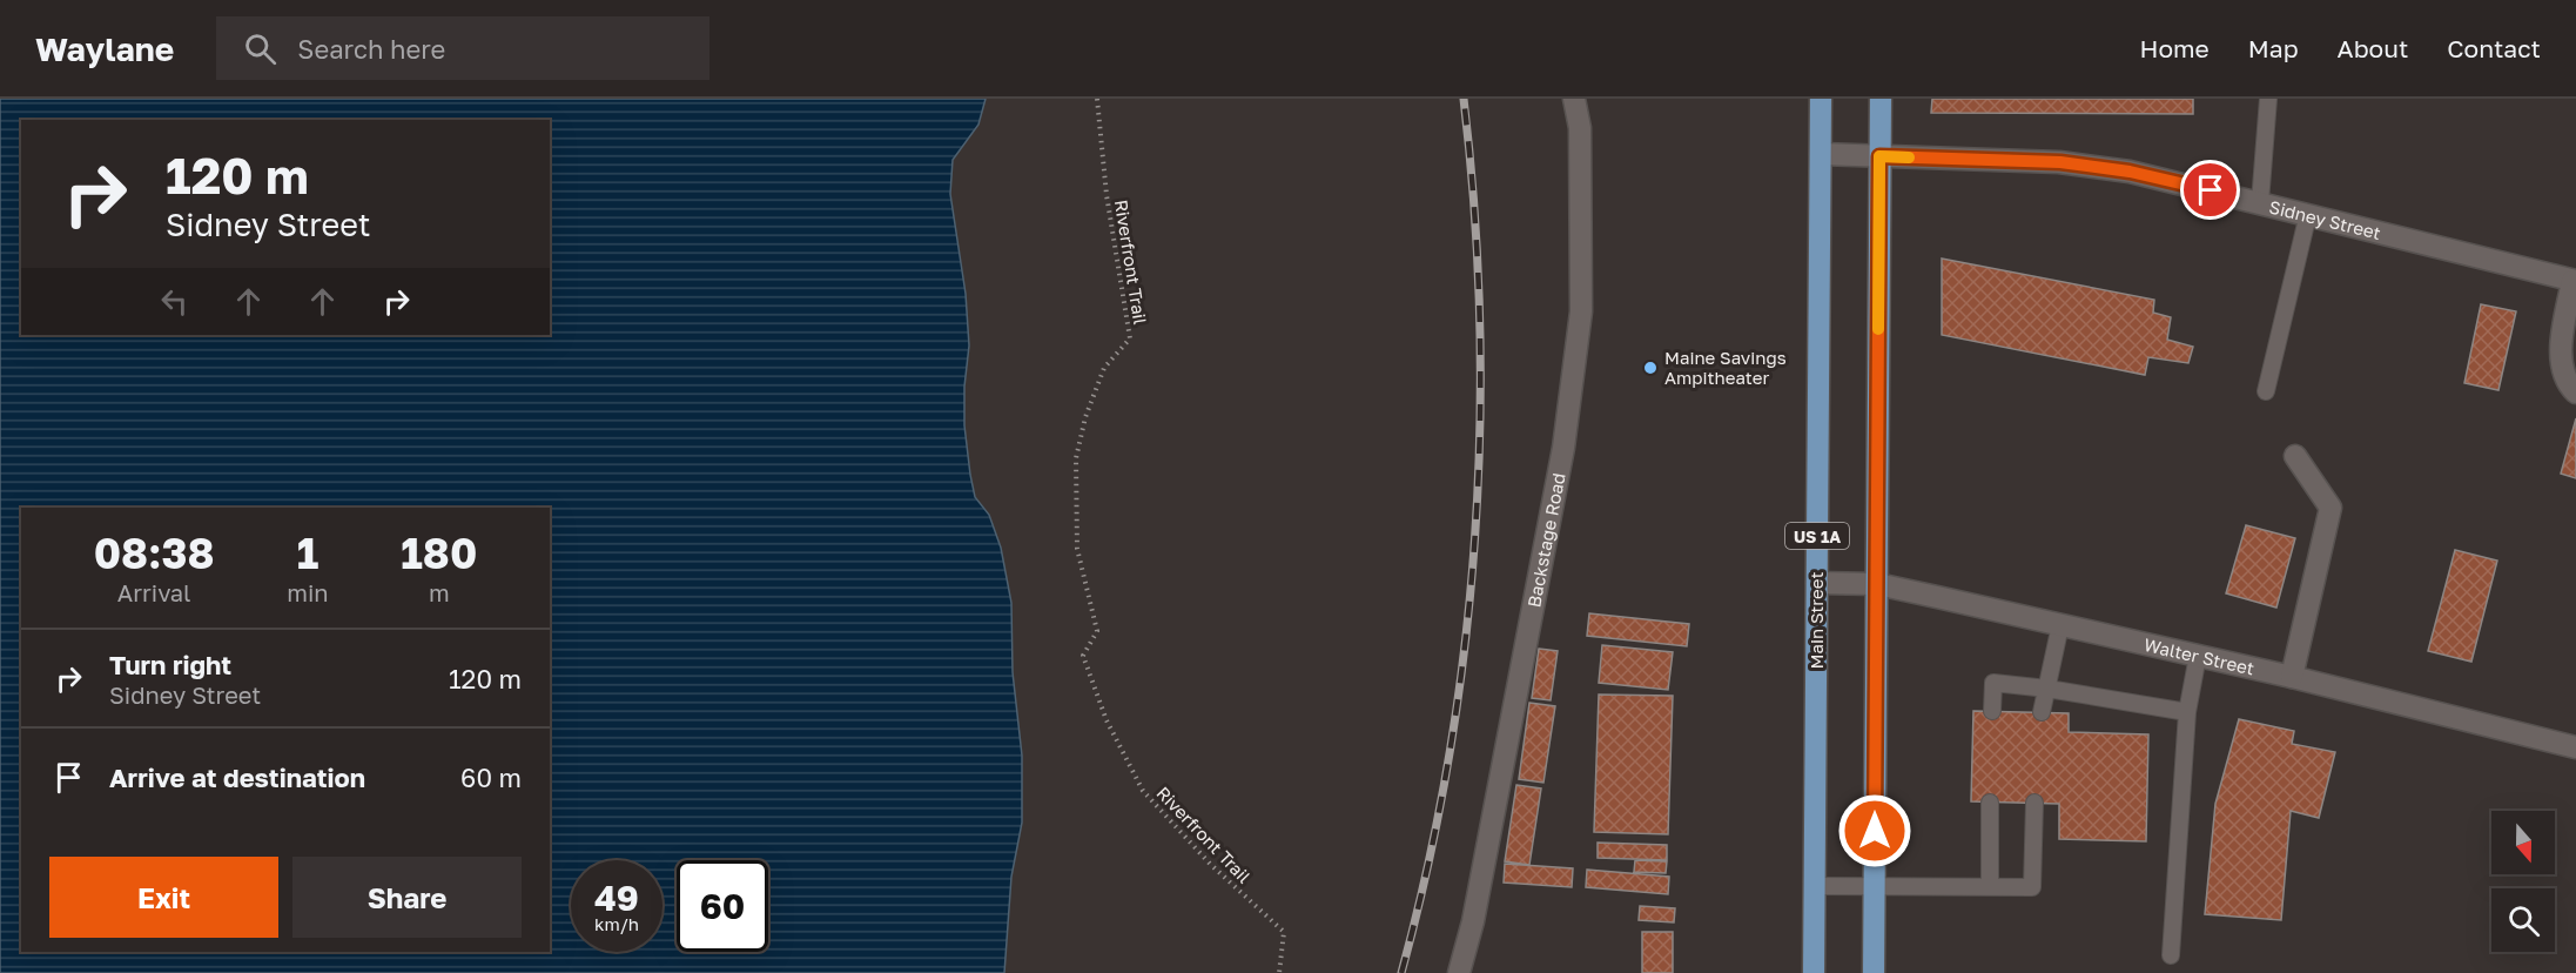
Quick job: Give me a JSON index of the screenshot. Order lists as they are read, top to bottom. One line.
{"streets":{"main road":["US 1A","Main Street"],"street":["Sidney Street","Backstage Road","Walter Street"],"path":["Riverfront Trail"]},"crossings":[["Sidney Street","Main Street"],["Main Street","Walter Street"]],"places":["Maine Savings Ampitheater"],"north":"bottom","page":{"header":"Waylane","search":"Search here","nav":["Home","Map","About","Contact"],"turn":["120 m","Sidney Street"],"eta":["08:38","Arrival","1","min","180","m"],"list":[{"name":"Turn right","note":"Sidney Street","value":"120 m"},{"name":"Arrive at destination","value":"60 m"}],"buttons":["Exit","Share"],"speed":"49 km/h","limit":"60"}}
